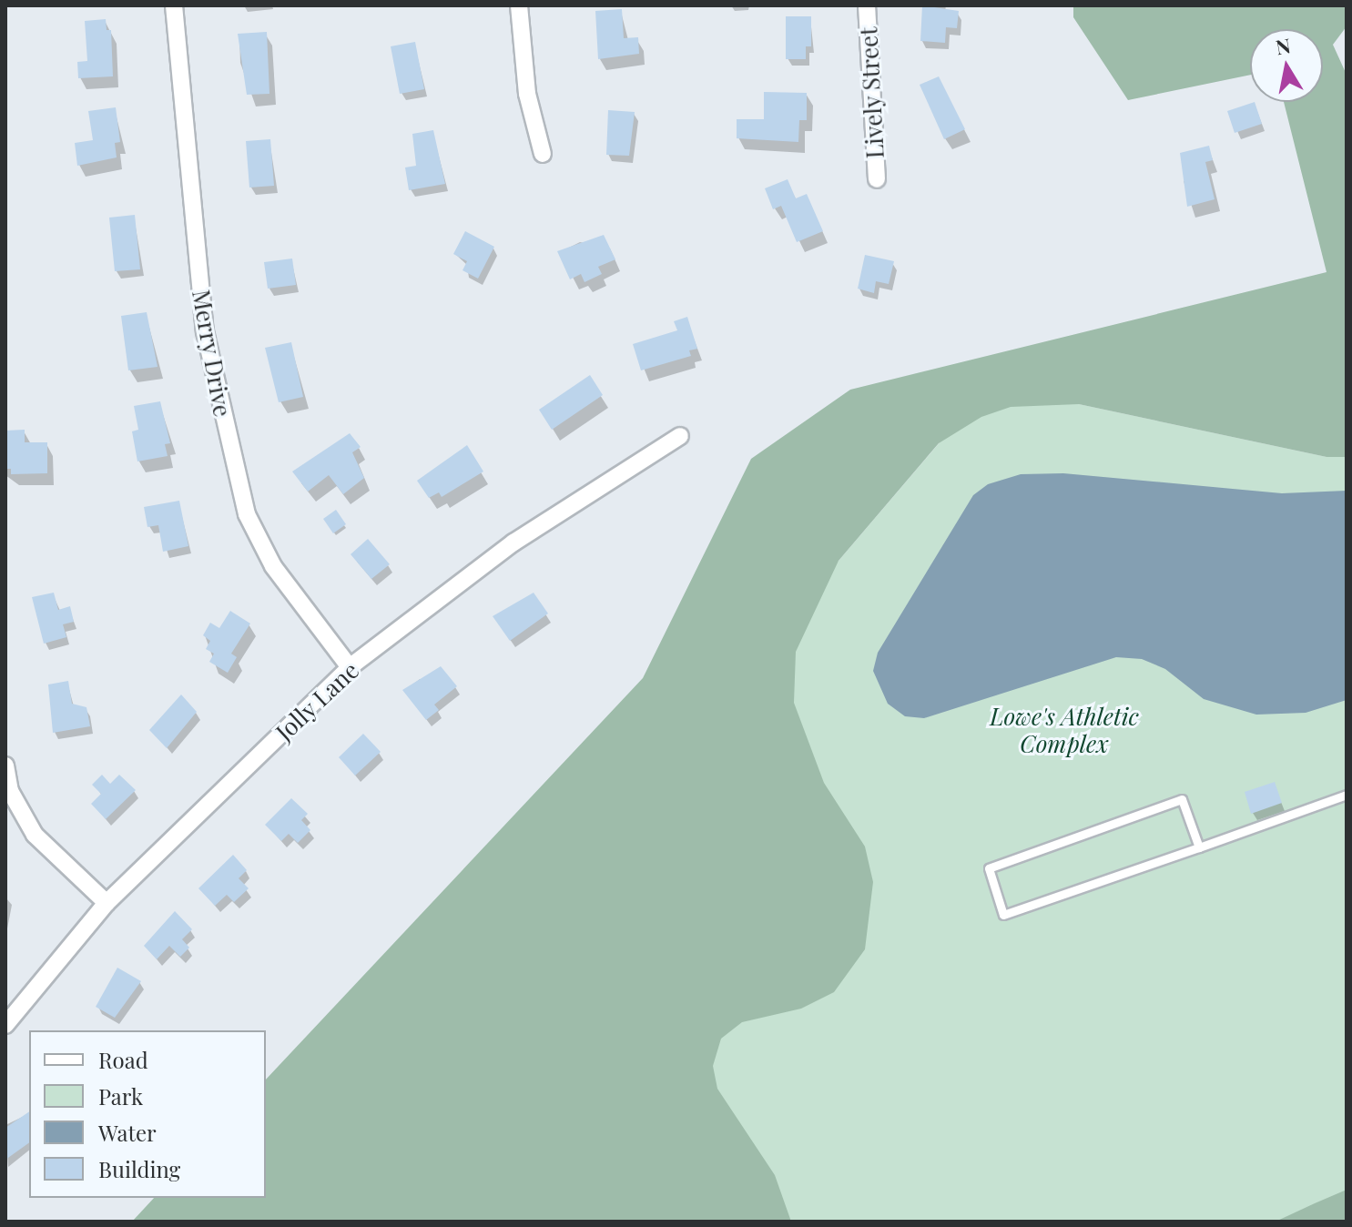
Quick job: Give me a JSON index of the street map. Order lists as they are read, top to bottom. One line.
{"streets":{"street":["Lively Street","Merry Drive","Jolly Lane"]},"crossings":[["Merry Drive","Jolly Lane"]],"parks":["Lowe's Athletic Complex"],"legend":["Road","Park","Water","Building"],"north":"top"}
